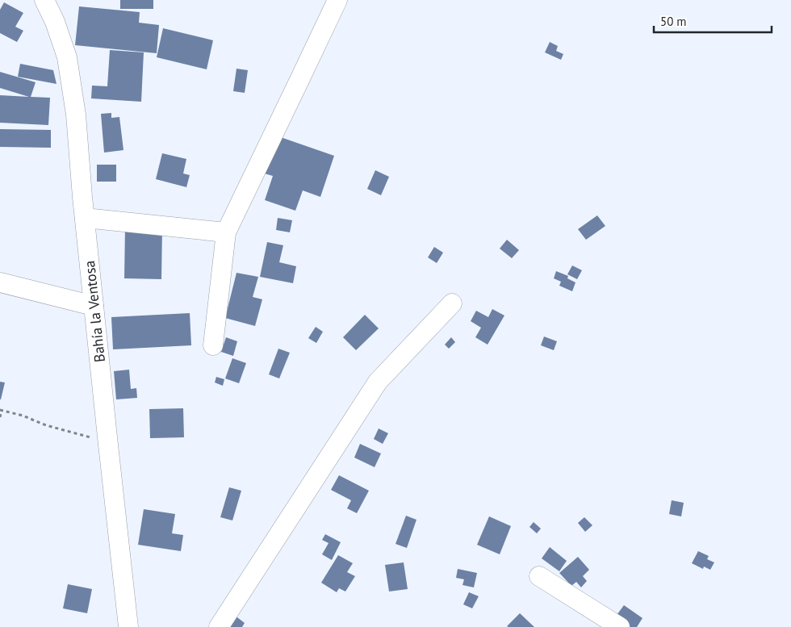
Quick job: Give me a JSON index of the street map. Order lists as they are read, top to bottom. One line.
{"streets":{"street":["Bahía la Ventosa"]},"scale_bar":"50 m"}
